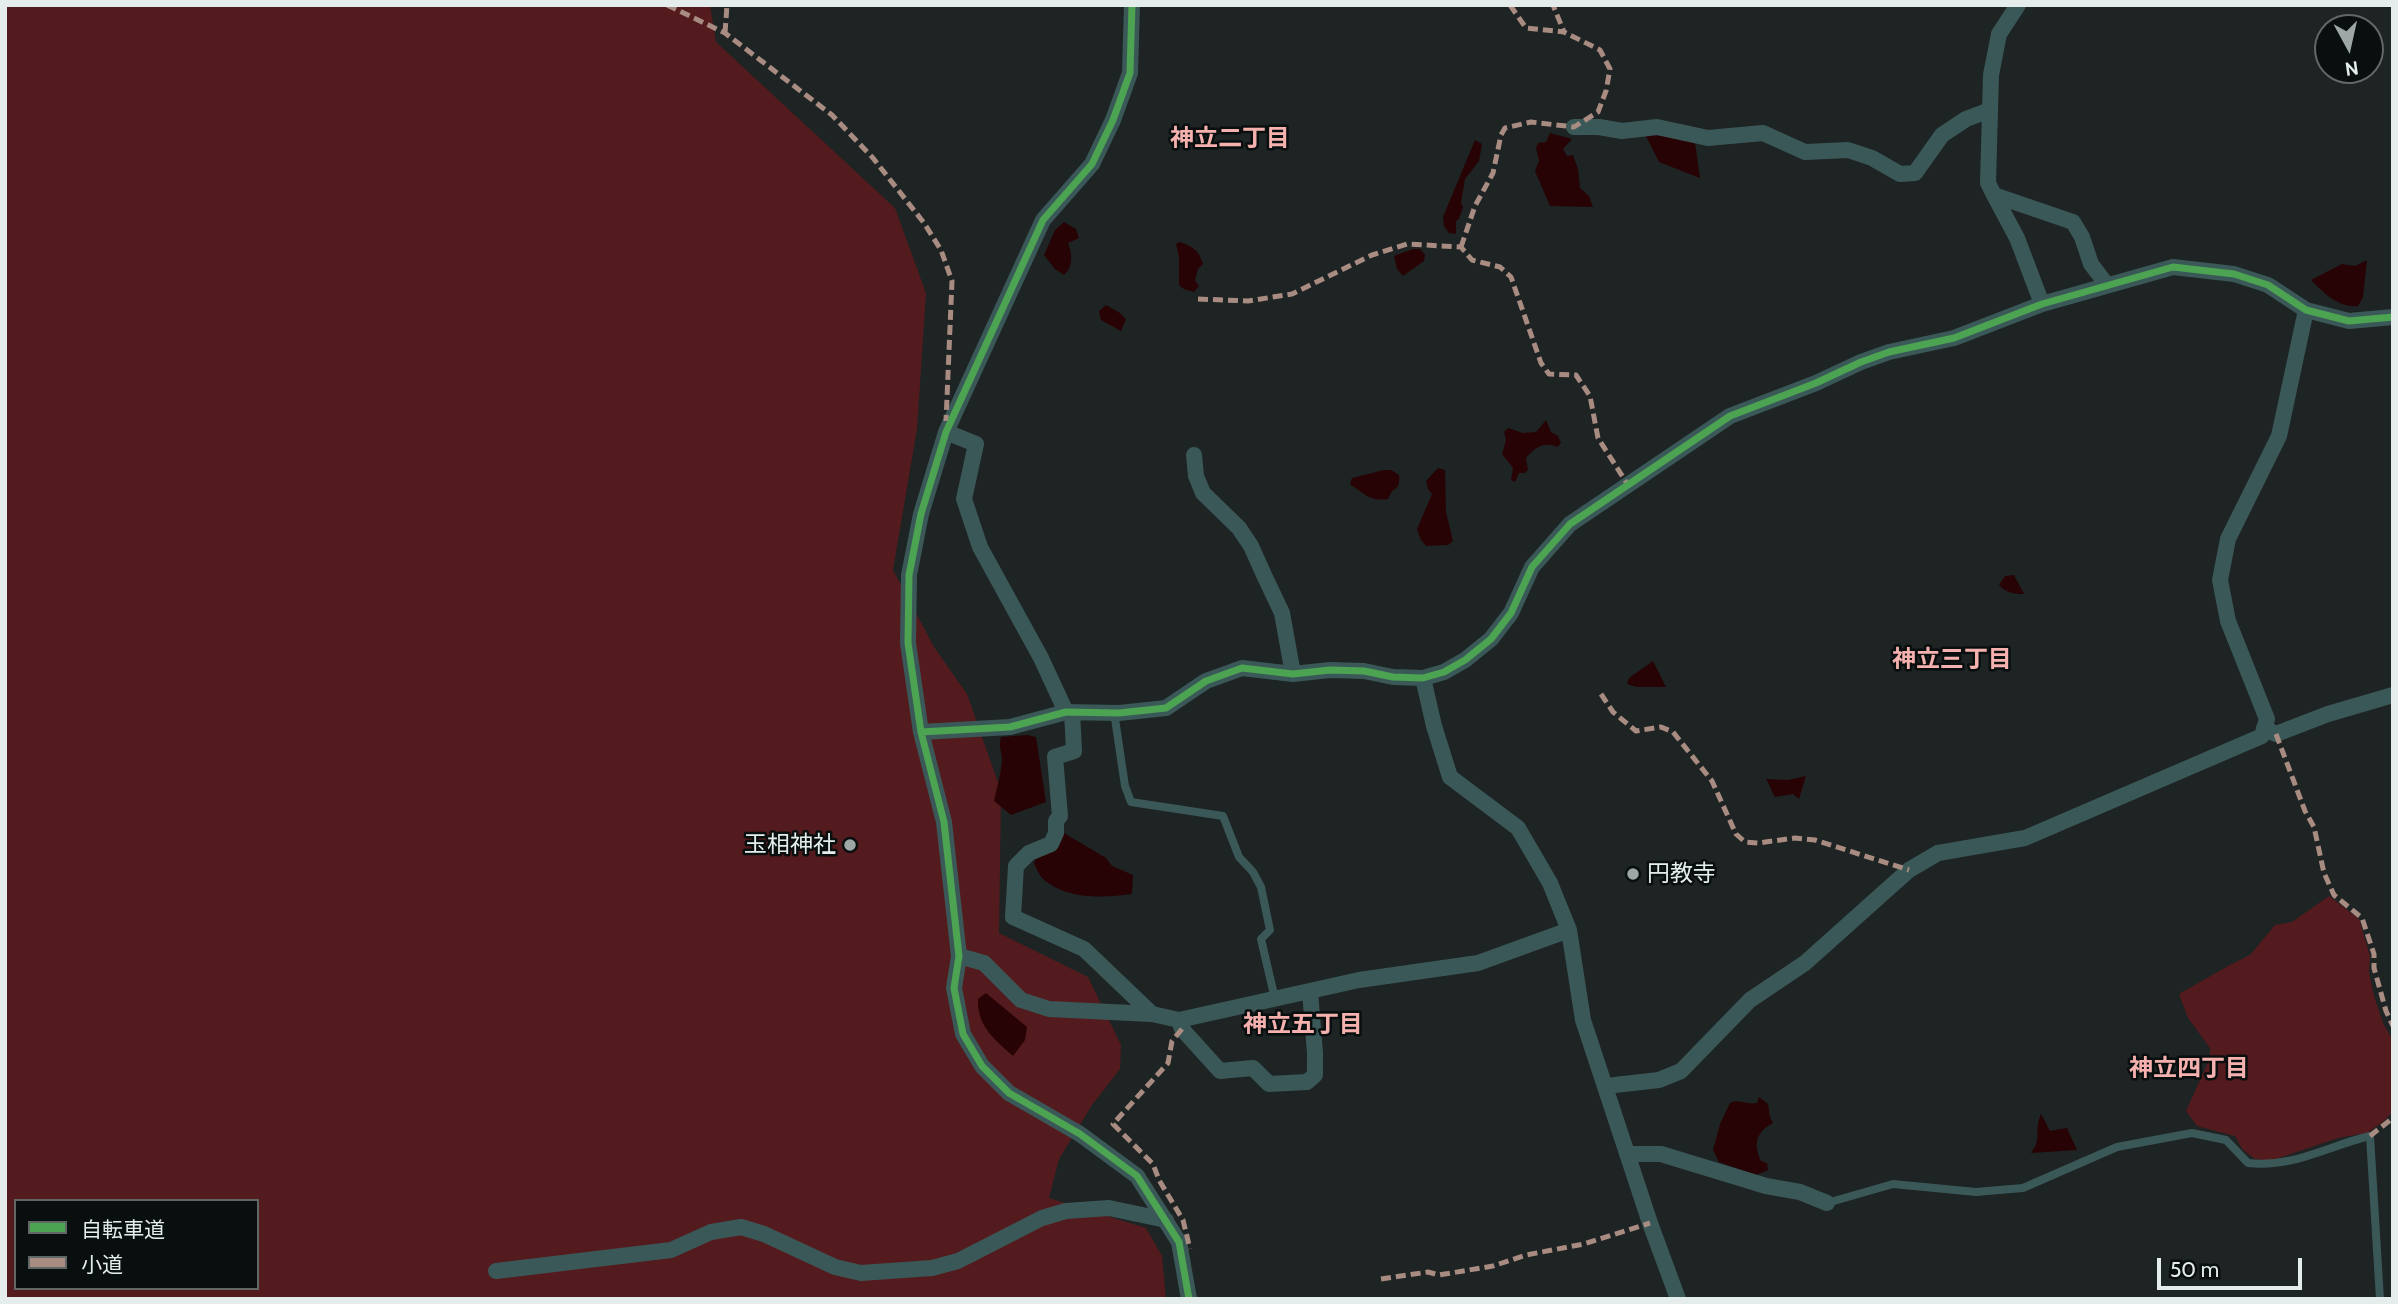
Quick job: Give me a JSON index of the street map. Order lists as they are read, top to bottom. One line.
{"districts":["神立二丁目","神立三丁目","神立五丁目","神立四丁目"],"places":["玉相神社","円教寺"],"legend":["自転車道","小道"],"scale_bar":"50 m","north":"bottom"}
